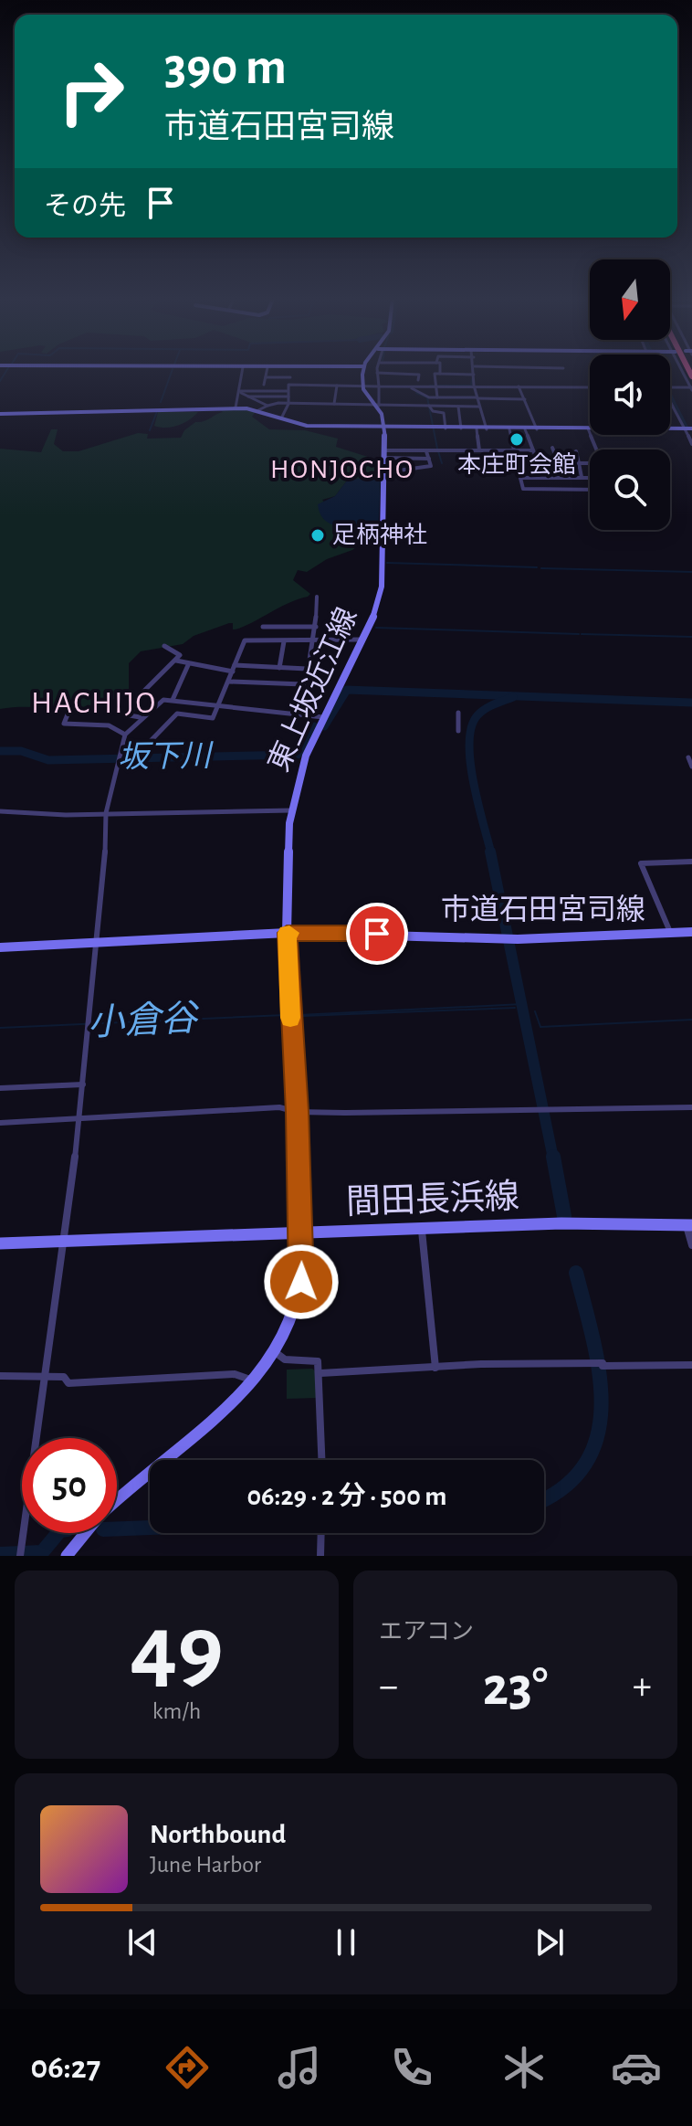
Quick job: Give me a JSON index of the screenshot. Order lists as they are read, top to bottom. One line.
{"streets":{"main road":["東上坂近江線","市道石田宮司線","間田長浜線"]},"crossings":[["東上坂近江線","市道石田宮司線"],["東上坂近江線","間田長浜線"]],"districts":["HONJOCHO","HACHIJO"],"water":["坂下川","小倉谷"],"places":["本庄町会館","足柄神社"],"north":"bottom","page":{"turn":["390 m","市道石田宮司線"],"then":"その先","limit":"50","trip":"06:29 · 2 分 · 500 m","tile":[["49","km/h"],"エアコン"],"heat":["−","23°","+"],"song":["Northbound","June Harbor"],"tabs":"06:27"}}
